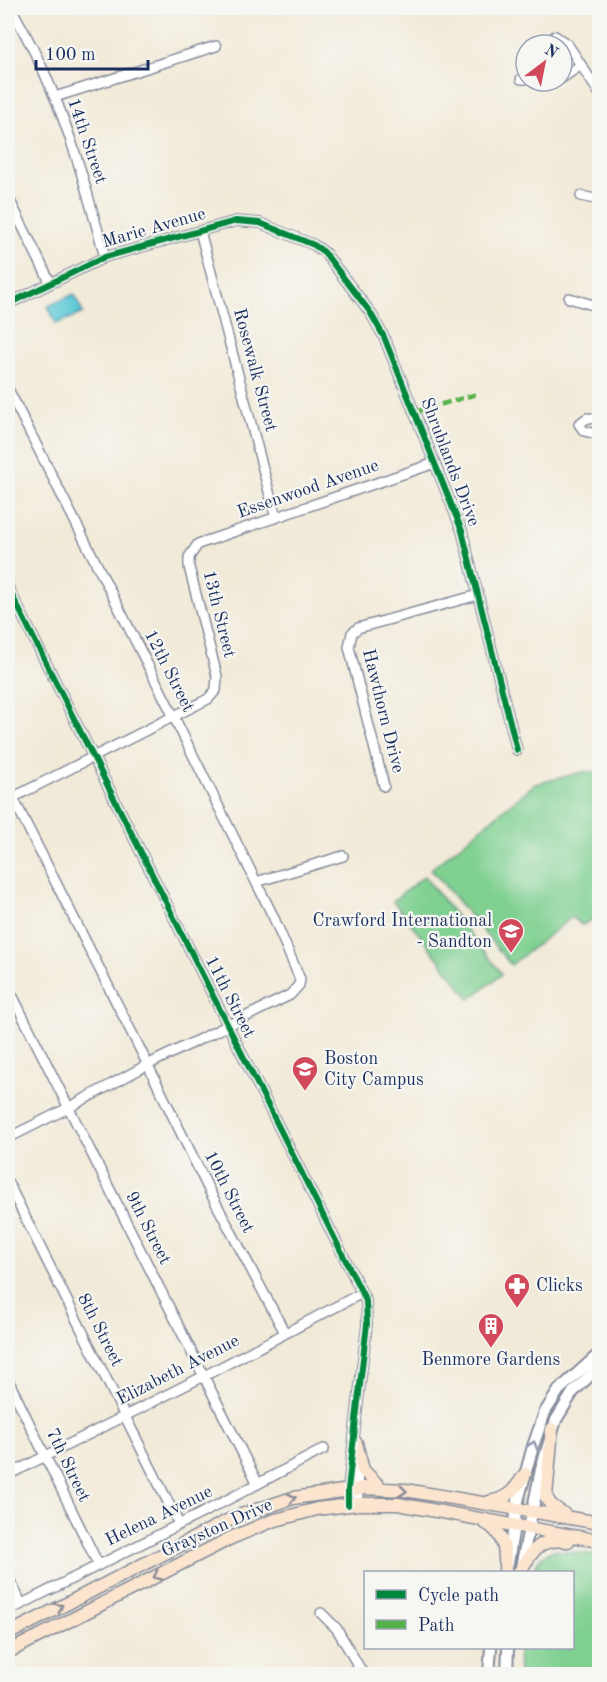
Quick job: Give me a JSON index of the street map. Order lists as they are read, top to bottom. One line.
{"streets":{"main road":["Grayston Drive"],"street":["14th Street","Marie Avenue","Rosewalk Street","Shrublands Drive","Essenwood Avenue","13th Street","12th Street","Hawthorn Drive","11th Street","10th Street","9th Street","8th Street","Elizabeth Avenue","7th Street","Helena Avenue"]},"crossings":[["14th Street","Marie Avenue"],["Marie Avenue","Rosewalk Street"],["Marie Avenue","Shrublands Drive"],["Rosewalk Street","Essenwood Avenue"],["Shrublands Drive","Essenwood Avenue"],["Shrublands Drive","Hawthorn Drive"],["Essenwood Avenue","13th Street"],["13th Street","12th Street"],["12th Street","11th Street"],["11th Street","Elizabeth Avenue"],["11th Street","Grayston Drive"],["10th Street","Elizabeth Avenue"],["9th Street","Elizabeth Avenue"],["9th Street","Helena Avenue"],["8th Street","Elizabeth Avenue"],["8th Street","Helena Avenue"],["Elizabeth Avenue","7th Street"],["7th Street","Helena Avenue"]],"places":{"school or university":["Crawford International - Sandton","Boston City Campus"],"pharmacy":["Clicks"],"building":["Benmore Gardens"]},"legend":["Cycle path","Path"],"scale_bar":"100 m","north":"top right"}
